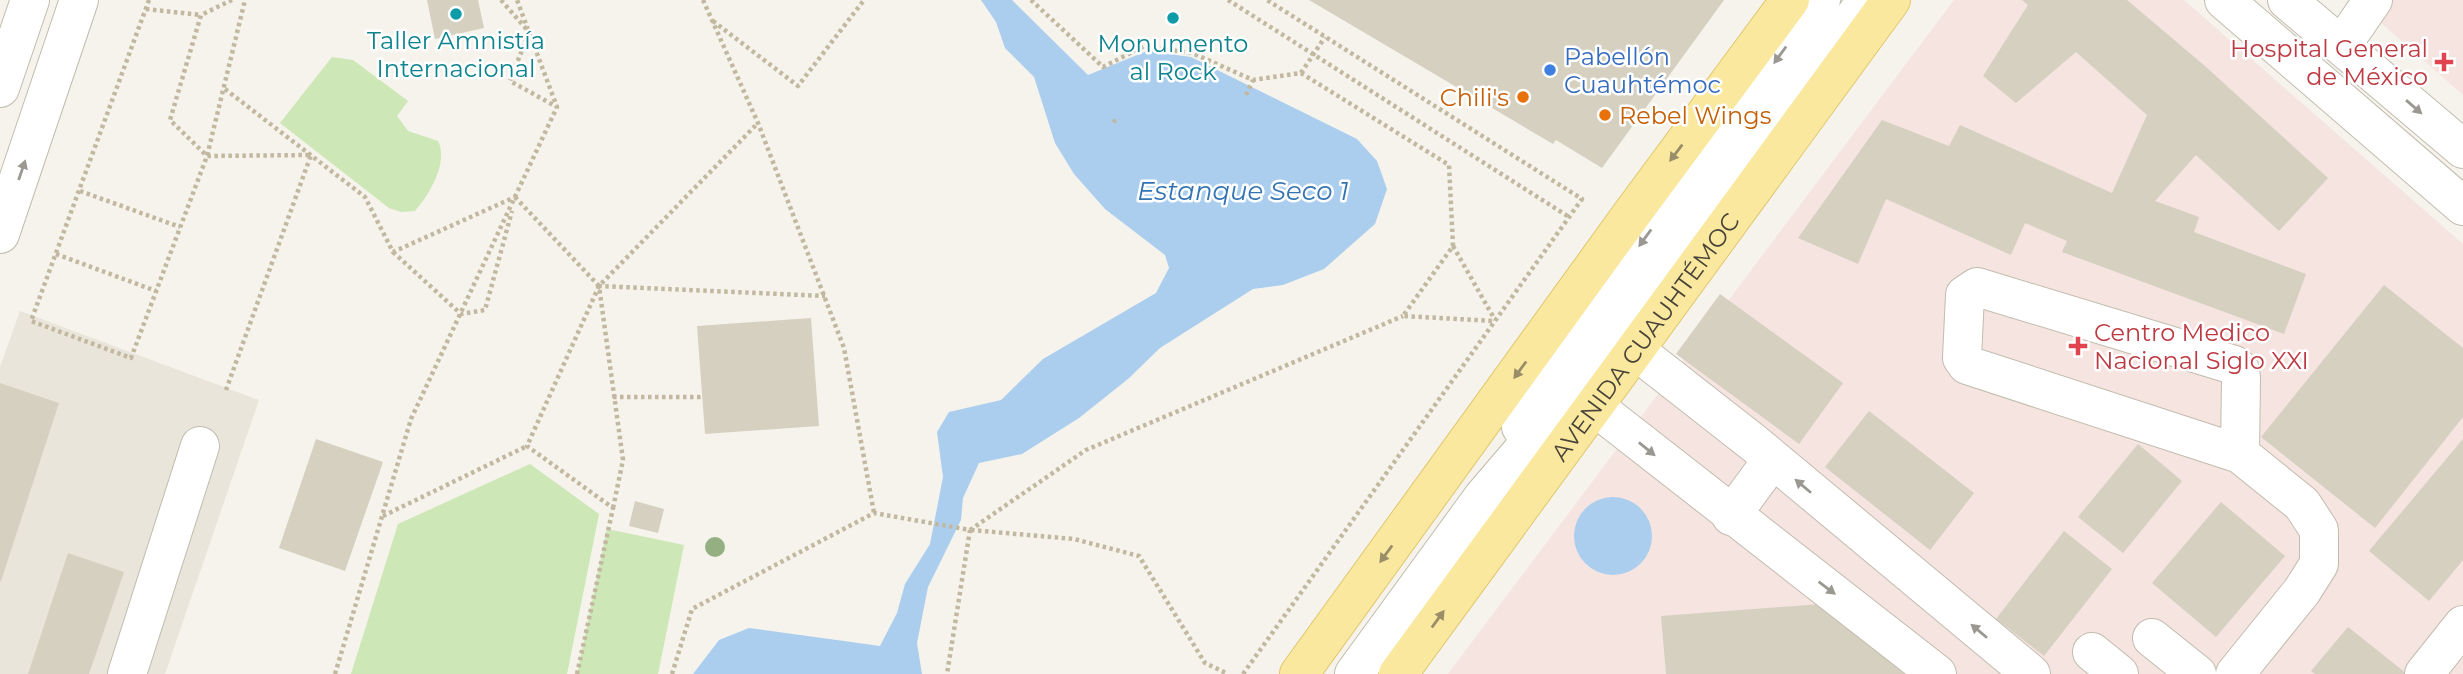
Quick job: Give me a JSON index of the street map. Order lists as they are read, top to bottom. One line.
{"streets":{"main road":["AVENIDA CUAUHTÉMOC"]},"water":["Estanque Seco 1"],"places":{"other":["Taller Amnistía Internacional","Monumento al Rock","Pabellón Cuauhtémoc","Chili's","Rebel Wings"],"health":["Hospital General de México","Centro Medico Nacional Siglo XXI"]}}
